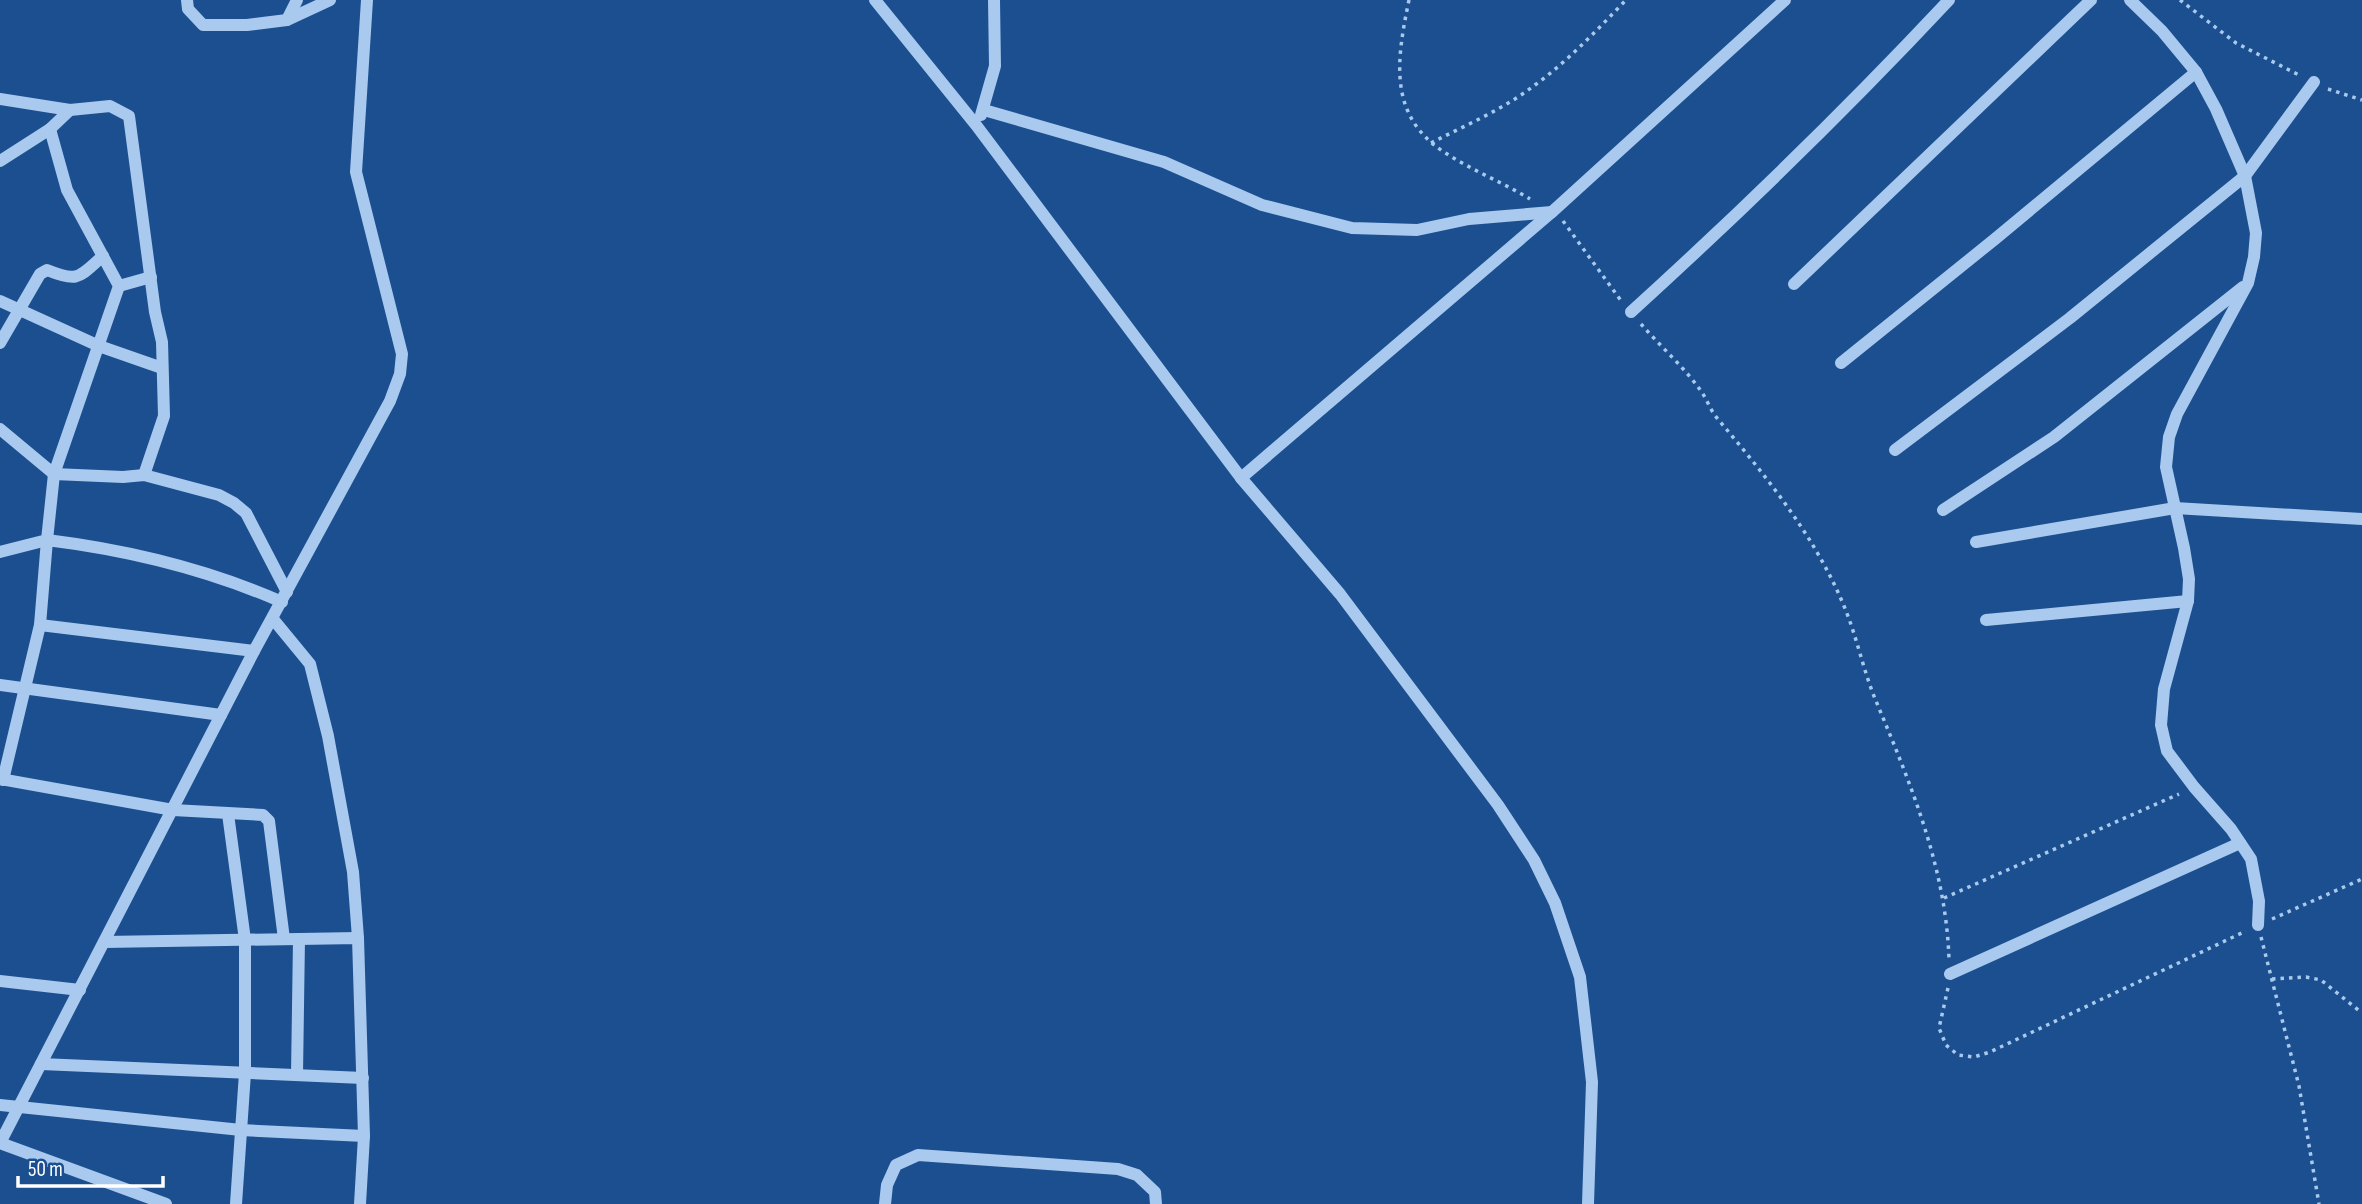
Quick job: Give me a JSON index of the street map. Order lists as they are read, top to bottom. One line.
{"scale_bar":"50 m"}
